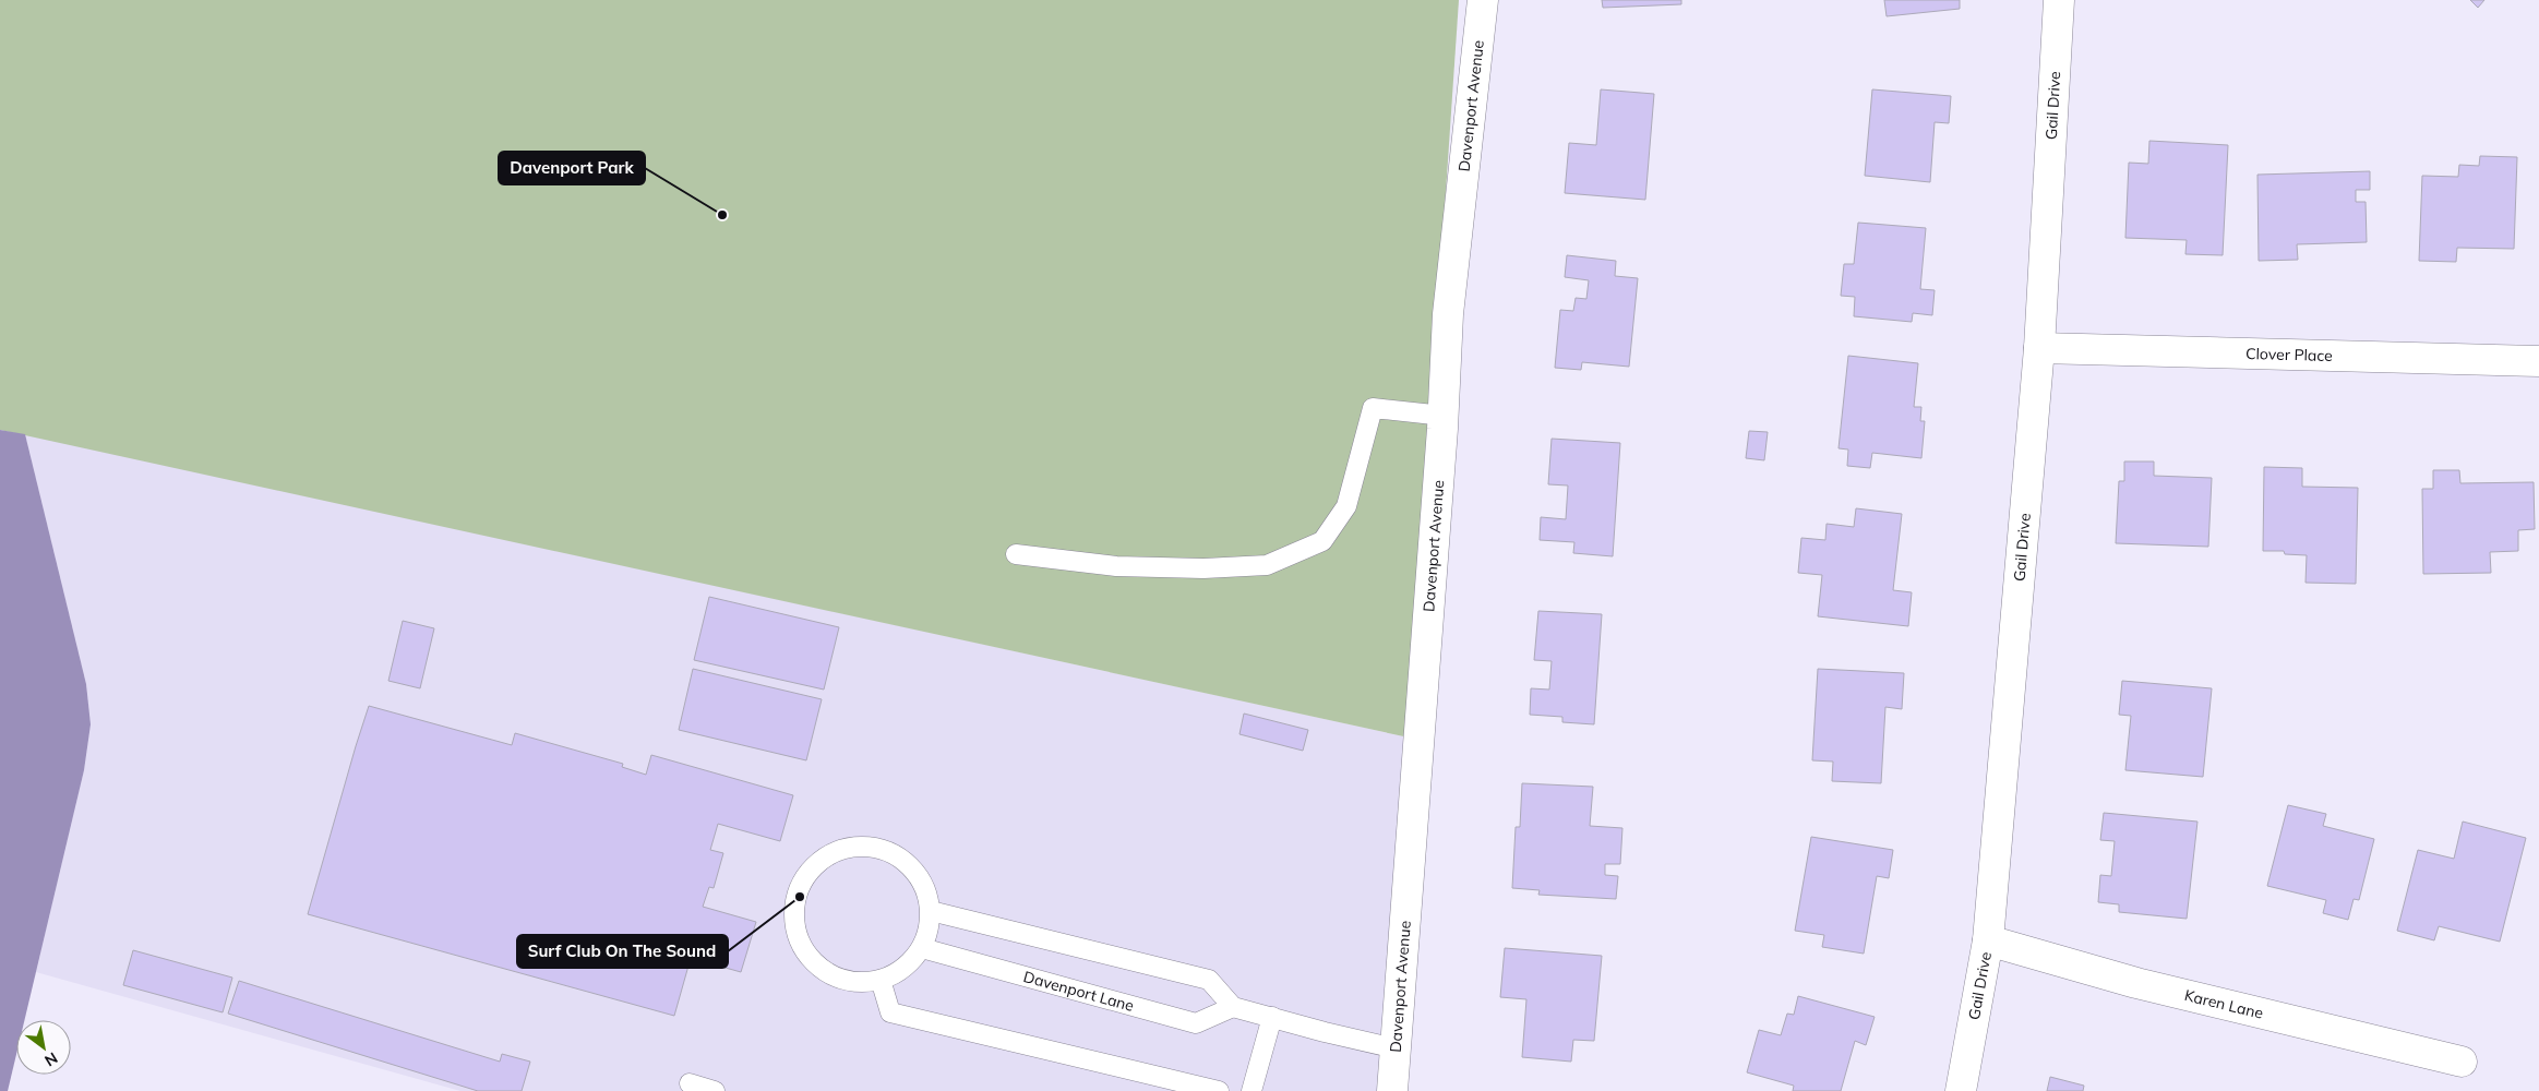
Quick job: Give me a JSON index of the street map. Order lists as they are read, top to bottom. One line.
{"streets":{"street":["Davenport Avenue","Gail Drive","Clover Place","Karen Lane"],"lane":["Davenport Lane"]},"crossings":[["Gail Drive","Clover Place"],["Gail Drive","Karen Lane"]],"places":["Davenport Park","Surf Club On The Sound"],"north":"bottom right"}
